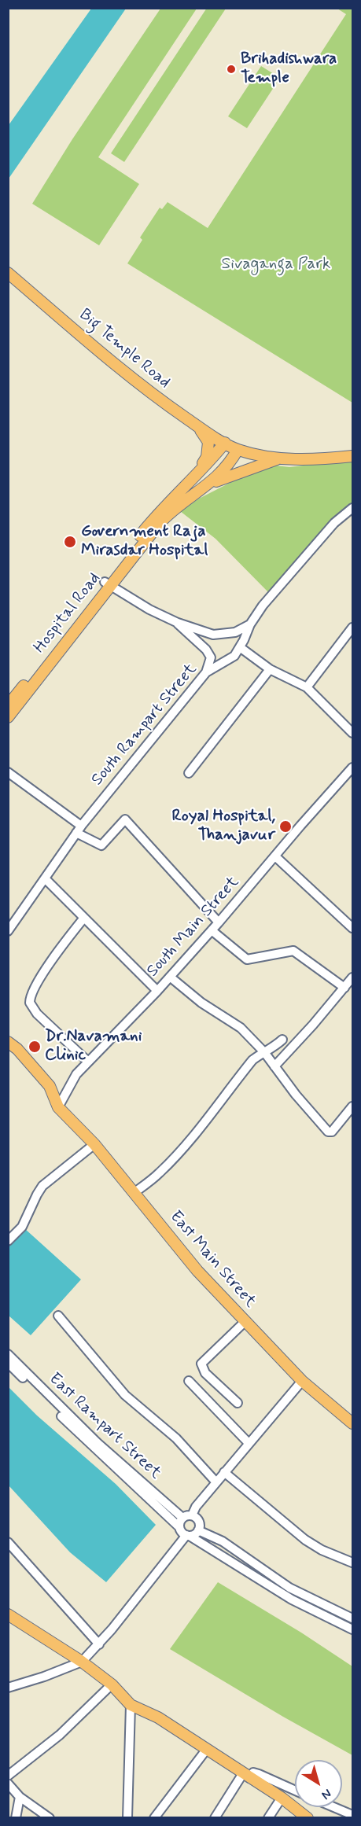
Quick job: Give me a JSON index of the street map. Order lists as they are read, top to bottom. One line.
{"streets":{"main road":["Big Temple Road","Hospital Road","East Main Street"],"street":["South Rampart Street","South Main Street","East Rampart Street"]},"crossings":[["South Main Street","East Main Street"]],"parks":["Sivaganga Park"],"places":["Brihadishwara Temple","Government Raja Mirasdar Hospital","Royal Hospital, Thanjavur","Dr.Navamani Clinic"],"north":"bottom right"}
